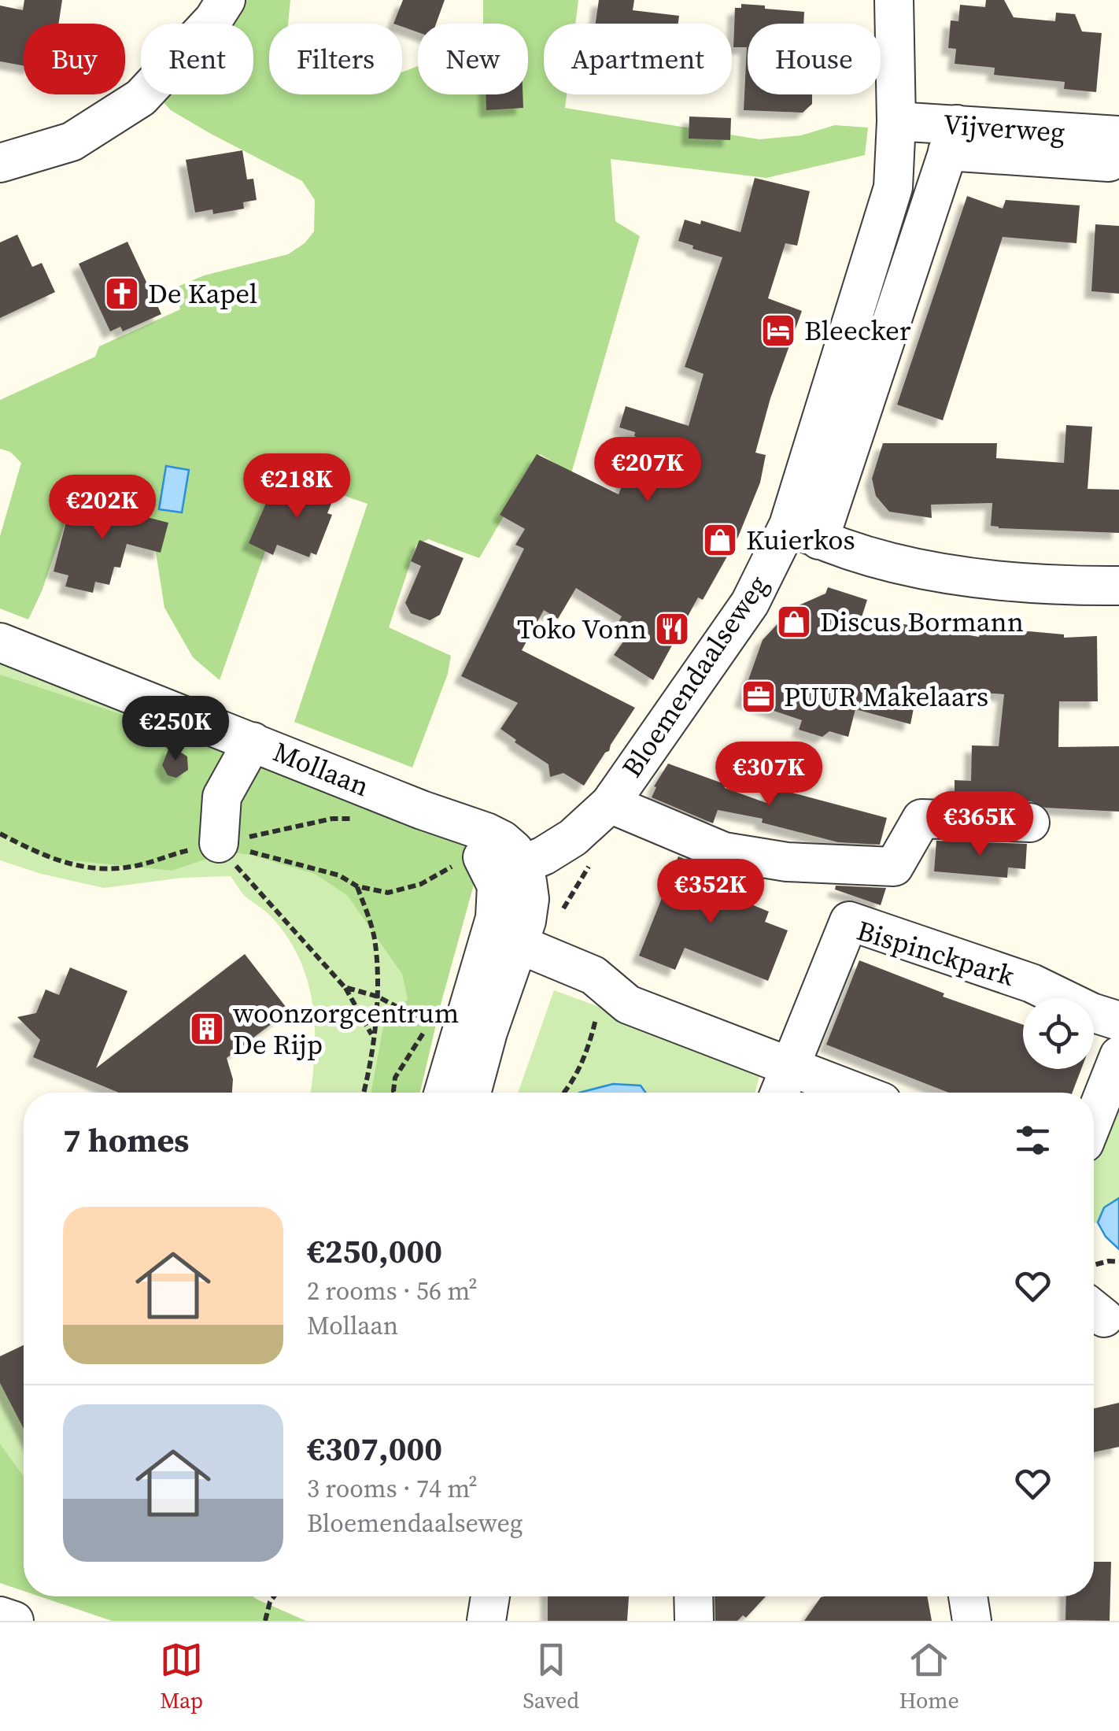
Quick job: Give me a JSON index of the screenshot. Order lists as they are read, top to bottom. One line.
{"streets":{"street":["Vijverweg","Bloemendaalseweg","Mollaan","Bispinckpark"]},"crossings":[["Vijverweg","Bloemendaalseweg"],["Bloemendaalseweg","Mollaan"]],"places":{"church":["De Kapel"],"hotel":["Bleecker"],"shop":["Kuierkos","Discus Bormann"],"restaurant":["Toko Vonn"],"office":["PUUR Makelaars"],"building":["woonzorgcentrum De Rijp"]},"page":{"chip":["Buy","Rent","Filters","New","Apartment","House"],"price":["€207K","€218K","€202K","€250K","€307K","€365K","€352K"],"heading":"7 homes","list":[{"name":"€250,000","note":"2 rooms · 56 m² · Mollaan"},{"name":"€307,000","note":"3 rooms · 74 m² · Bloemendaalseweg"}],"tabs":["Map","Saved","Home"]}}
